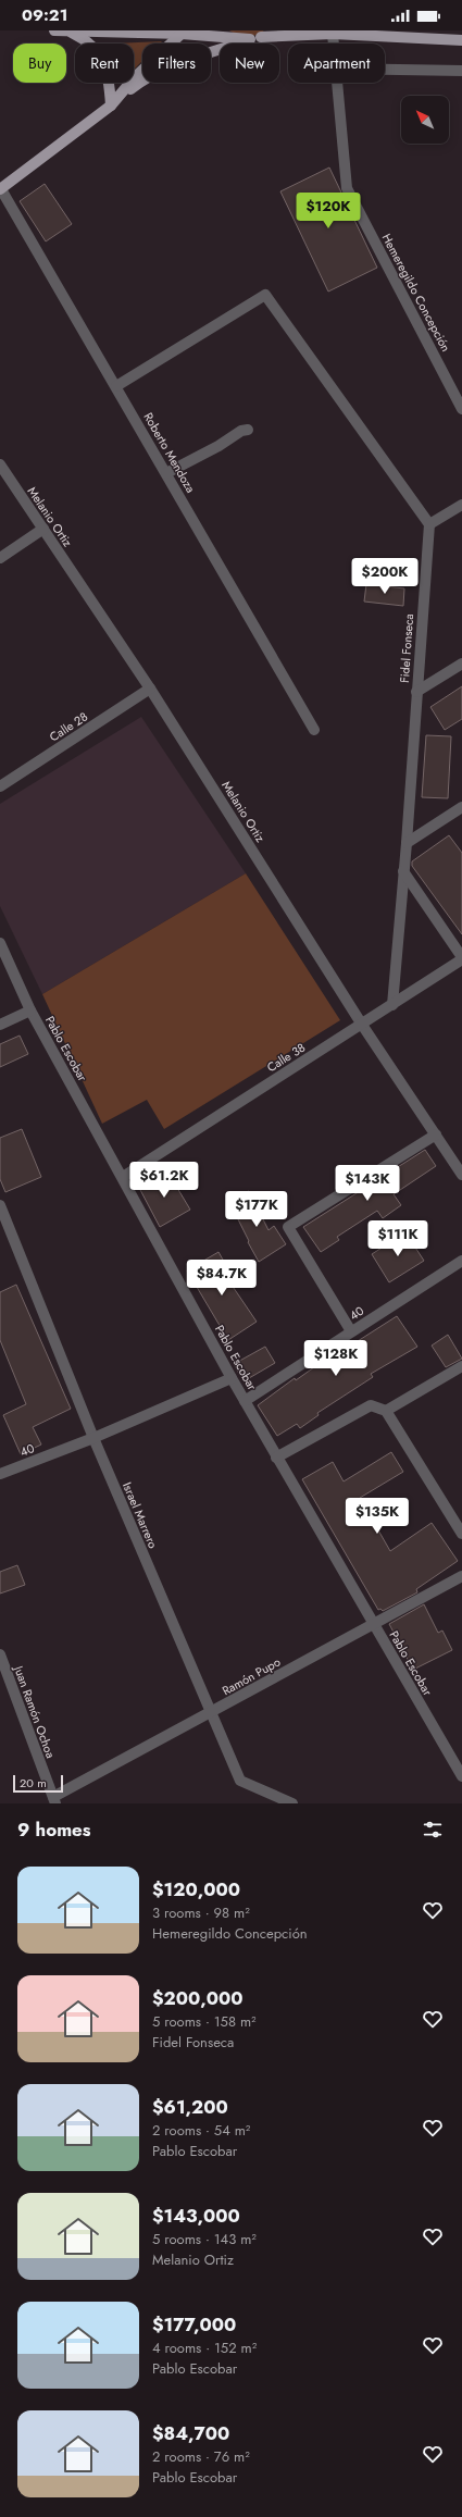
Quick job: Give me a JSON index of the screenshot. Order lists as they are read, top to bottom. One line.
{"streets":{"street":["Hemeregildo Concepción","Roberto Mendoza","Melanio Ortiz","Fidel Fonseca","Calle 28","Pablo Escobar","Calle 38","40","Israel Marrero","Ramón Pupo","Juan Ramón Ochoa"]},"crossings":[["Melanio Ortiz","Calle 28"],["Melanio Ortiz","Calle 38"],["Fidel Fonseca","Calle 38"],["Pablo Escobar","Calle 38"],["Pablo Escobar","40"],["Pablo Escobar","Ramón Pupo"],["40","Israel Marrero"],["Israel Marrero","Ramón Pupo"],["Ramón Pupo","Juan Ramón Ochoa"]],"scale_bar":"20 m","north":"top left","page":{"status":"09:21","chip":["Buy","Rent","Filters","New","Apartment"],"price":["$120K","$200K","$61.2K","$143K","$177K","$111K","$84.7K","$128K","$135K"],"scale":"20 m","heading":"9 homes","list":[{"name":"$120,000","note":"3 rooms · 98 m² · Hemeregildo Concepción"},{"name":"$200,000","note":"5 rooms · 158 m² · Fidel Fonseca"},{"name":"$61,200","note":"2 rooms · 54 m² · Pablo Escobar"},{"name":"$143,000","note":"5 rooms · 143 m² · Melanio Ortiz"},{"name":"$177,000","note":"4 rooms · 152 m² · Pablo Escobar"},{"name":"$84,700","note":"2 rooms · 76 m² · Pablo Escobar"}]}}
